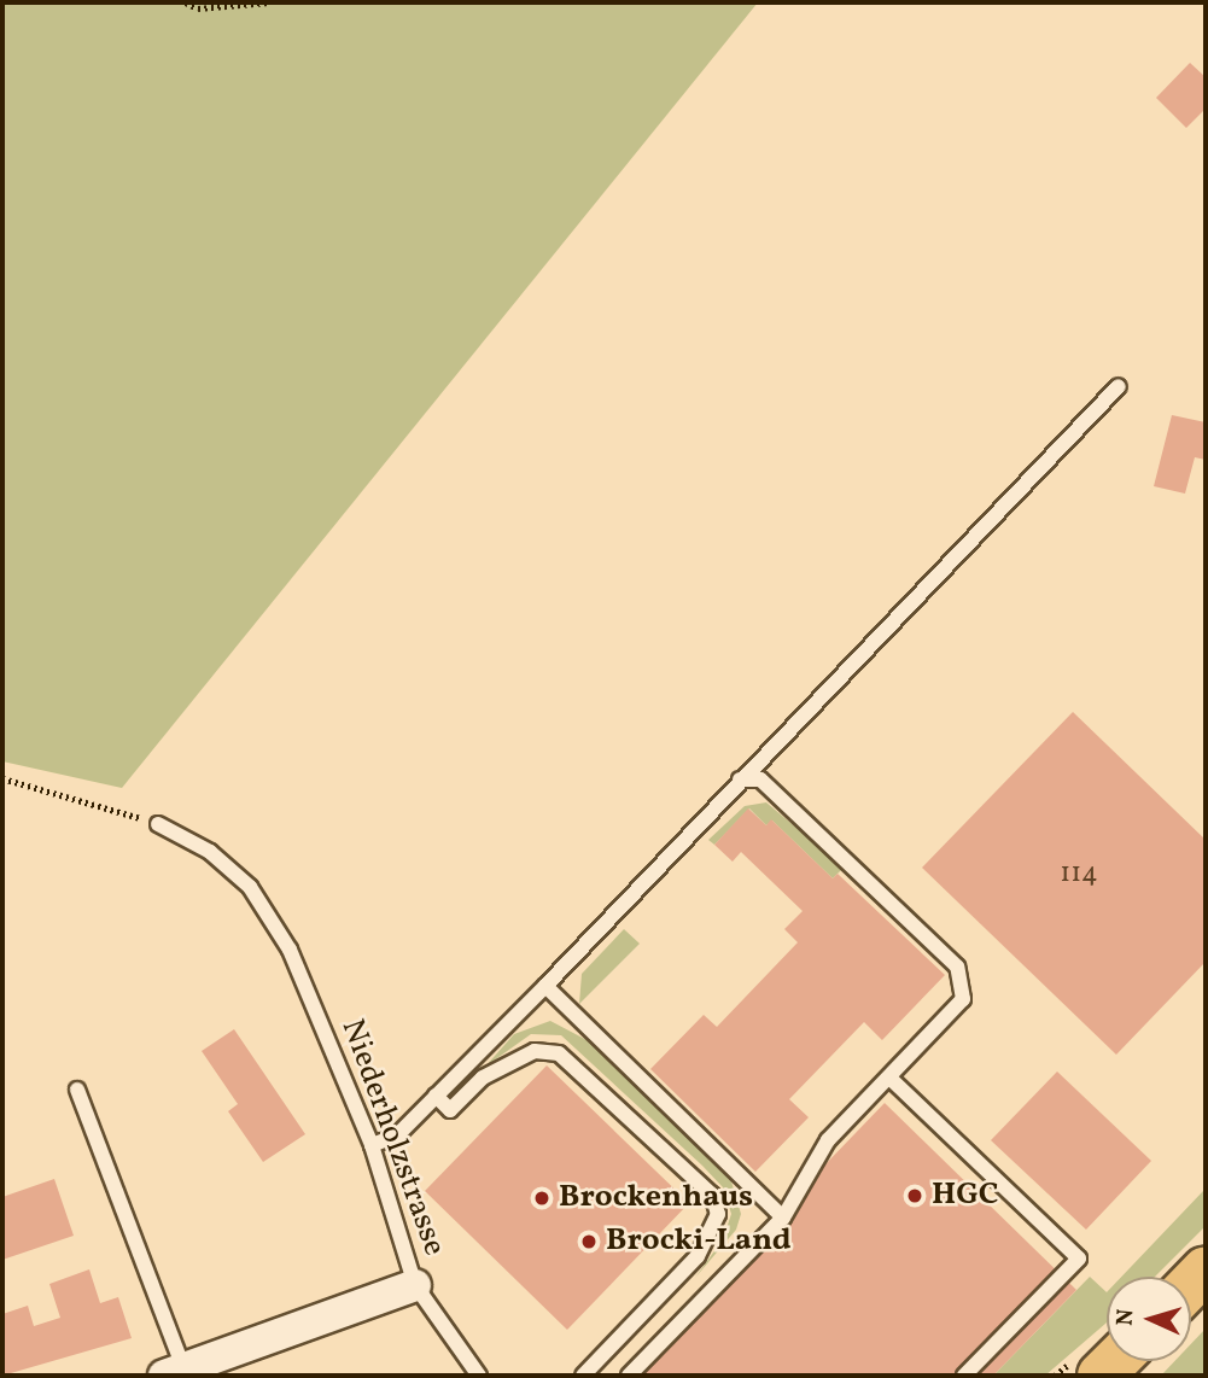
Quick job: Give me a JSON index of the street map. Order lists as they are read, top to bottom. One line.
{"streets":{"lane":["Niederholzstrasse"]},"places":["HGC","Brockenhaus","Brocki-Land"],"house_numbers":["114"],"north":"left"}
